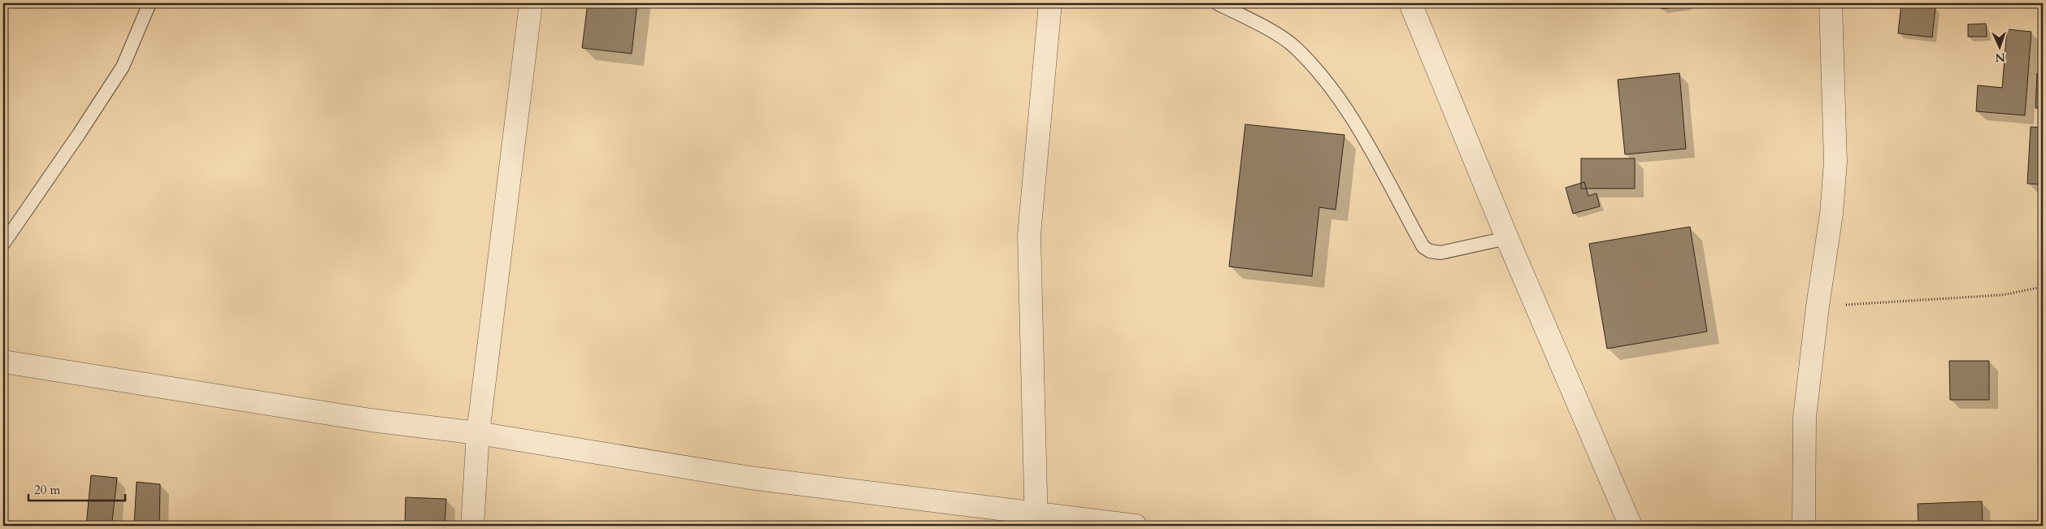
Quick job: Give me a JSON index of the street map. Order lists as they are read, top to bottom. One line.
{"scale_bar":"20 m","north":"bottom"}
